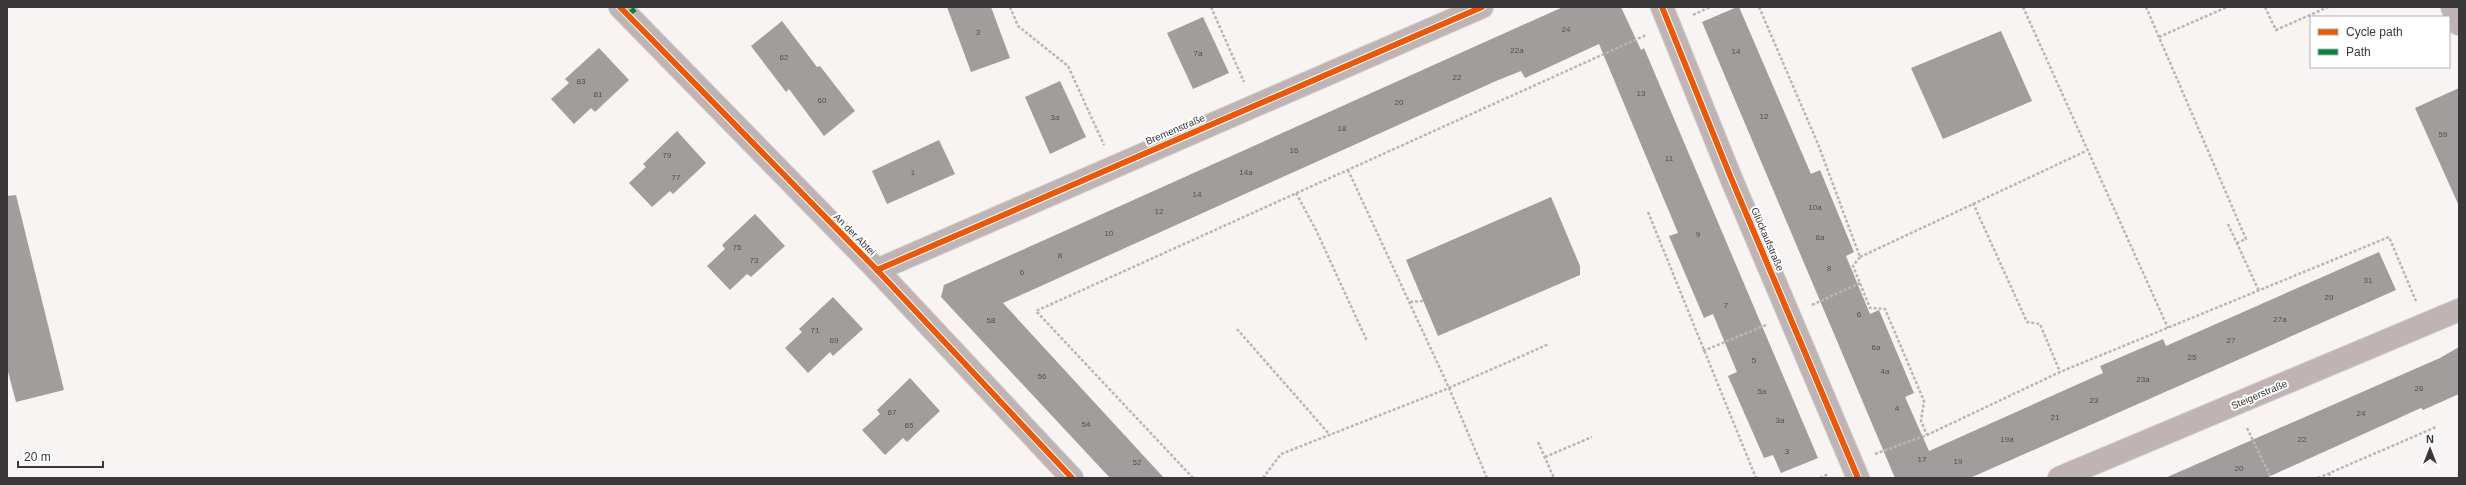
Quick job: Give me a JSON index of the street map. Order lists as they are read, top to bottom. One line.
{"streets":{"street":["Bremenstraße","An der Abtei","Glückaufstraße","Steigerstraße"]},"crossings":[["Bremenstraße","An der Abtei"]],"house_numbers":["24","3","22a","14","7a","62","22","83","13","81","60","20","12","3a","18","59","16","79","11","1","14a","77","14","10a","12","10","9","8a","75","8","73","8","6","31","29","7","6","27a","58","71","69","27","6a","25","5","4a","56","23a","26","5a","23","4","67","24","21","3a","54","65","19a","22","3","17","19","52","20"],"legend":["Cycle path","Path"],"scale_bar":"20 m","north":"top"}
